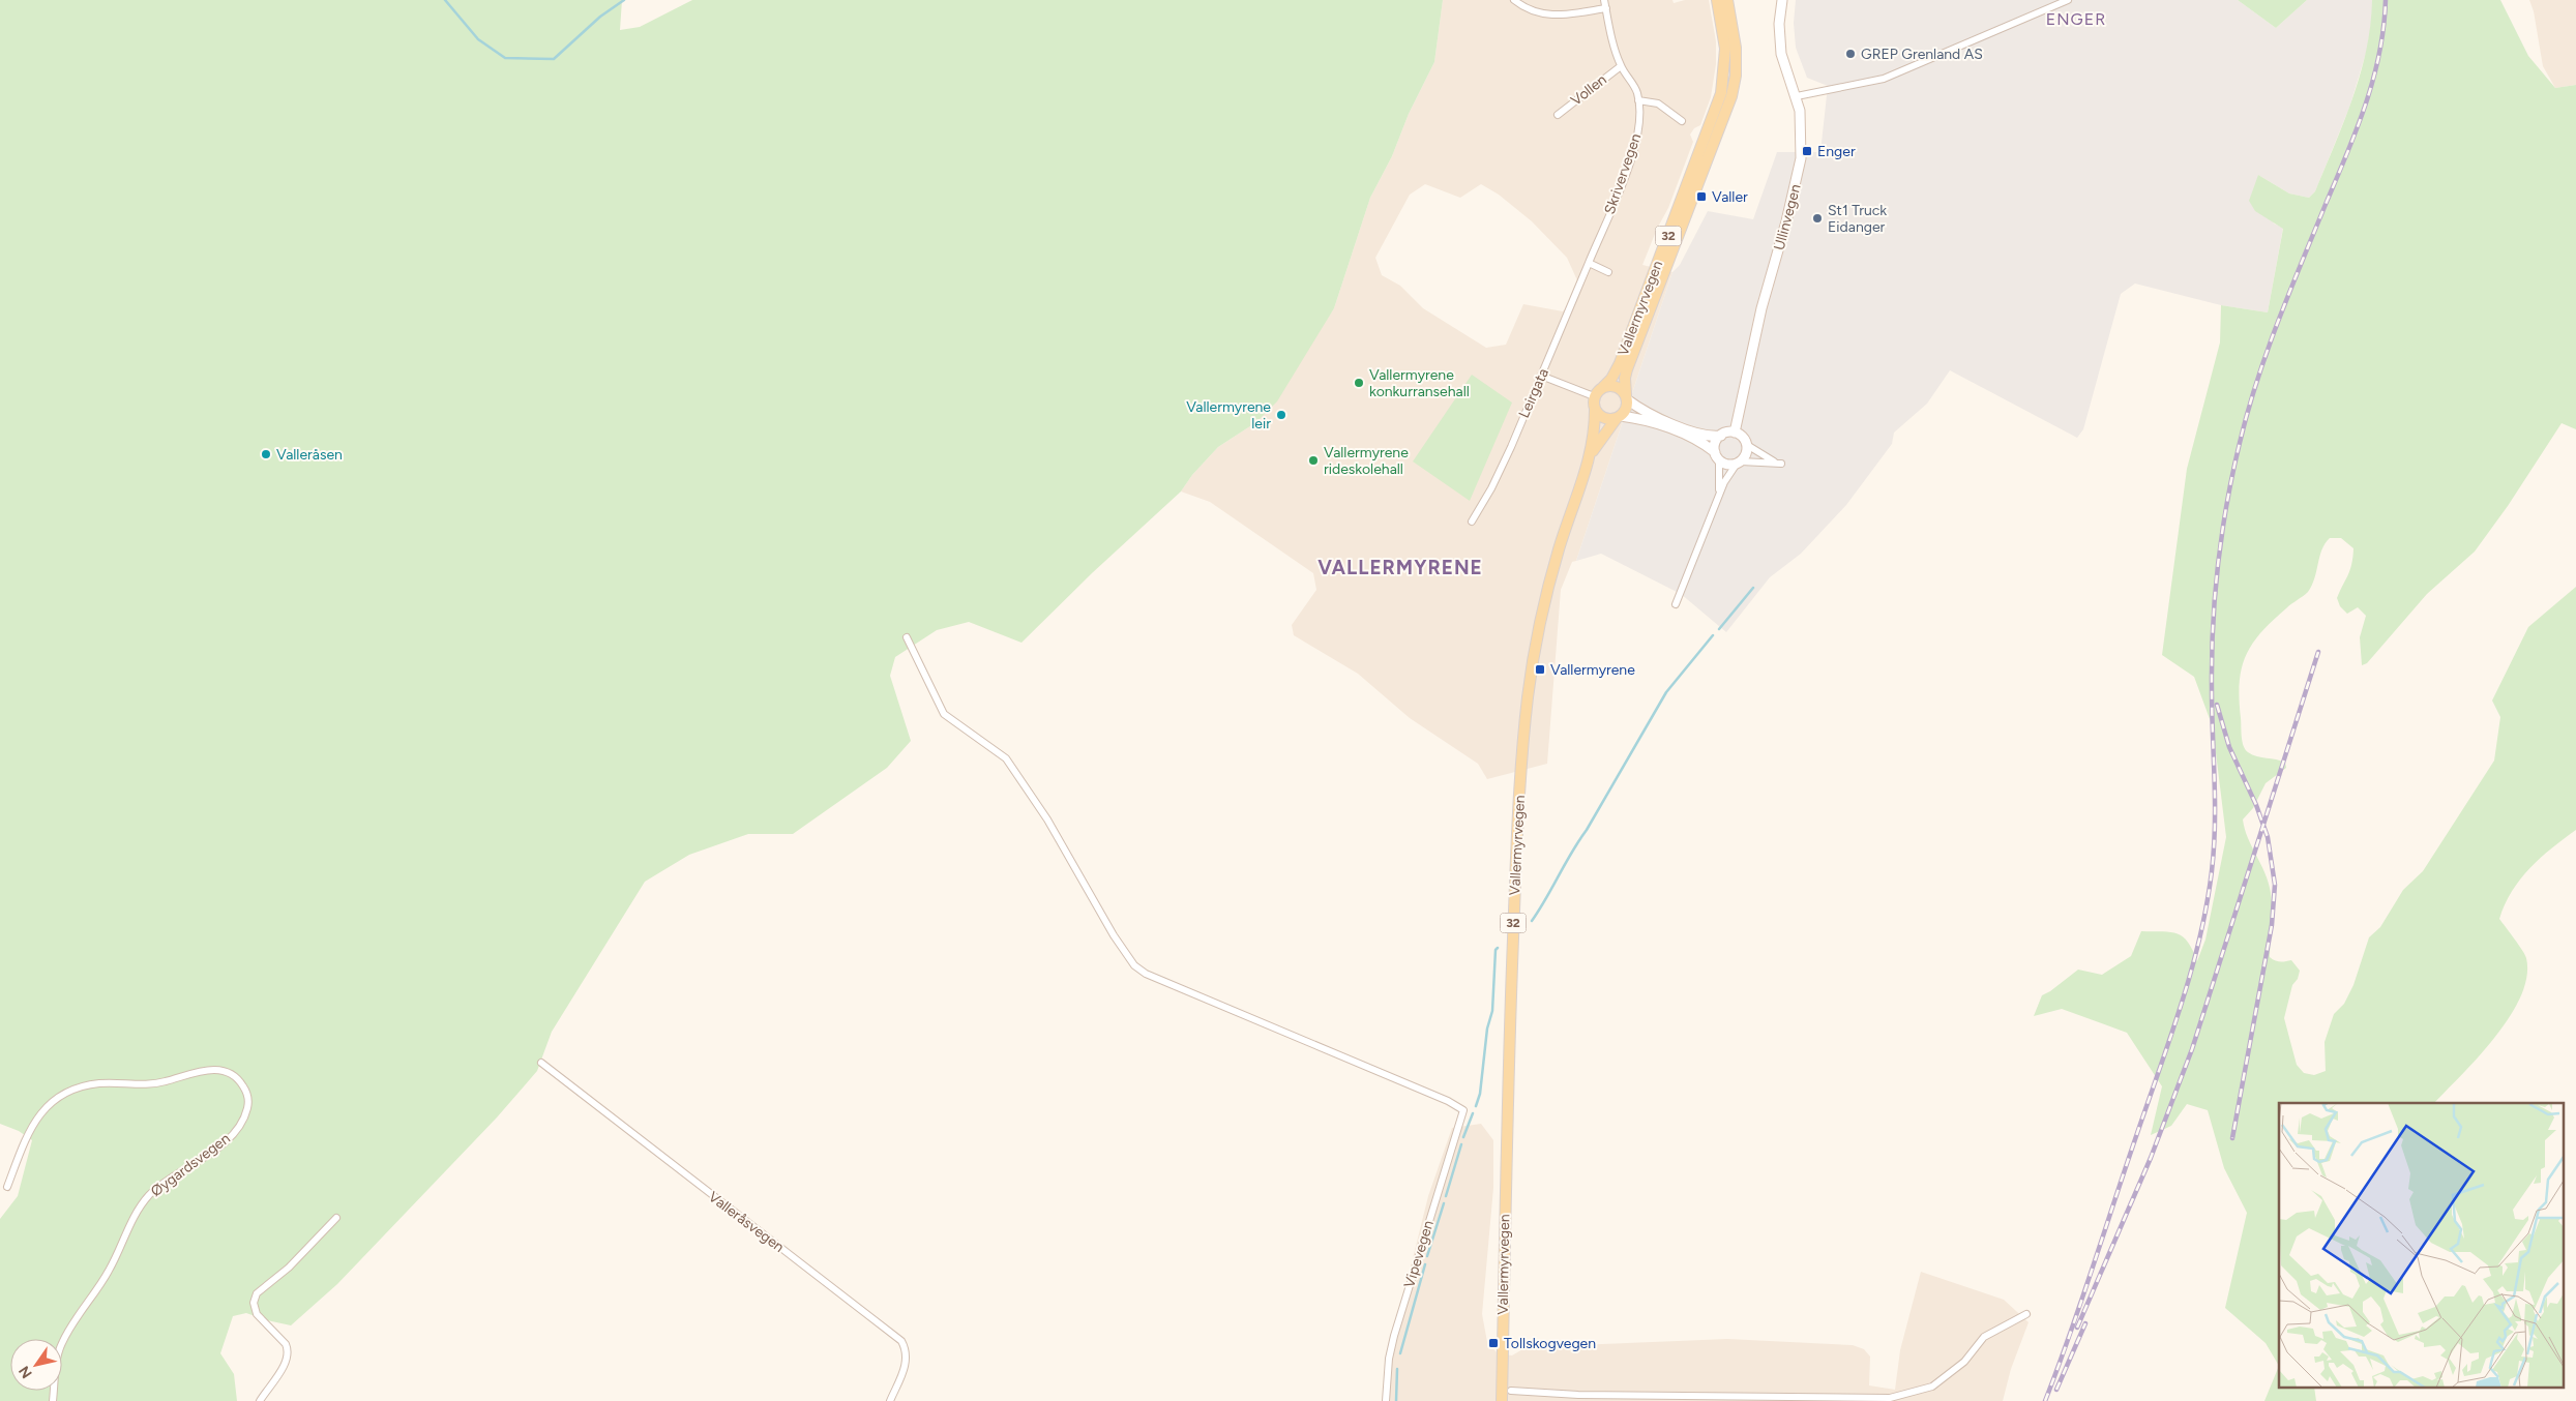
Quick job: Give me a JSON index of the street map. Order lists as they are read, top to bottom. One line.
{"streets":{"main road":["Ullinvegen","32","Vallermyrvegen"],"street":["Vollen","Skrivervegen","Leirgata","Øygardsvegen","Valleråsvegen","Vipevegen"]},"crossings":[["Vollen","Skrivervegen"],["Skrivervegen","Leirgata"]],"districts":["ENGER","VALLERMYRENE"],"places":{"other":["GREP Grenland AS","St1 Truck Eidanger","Vallermyrene konkurransehall","Vallermyrene leir","Valleråsen","Vallermyrene rideskolehall"],"transit":["Enger","Valler","Vallermyrene","Tollskogvegen"]},"north":"bottom left"}
